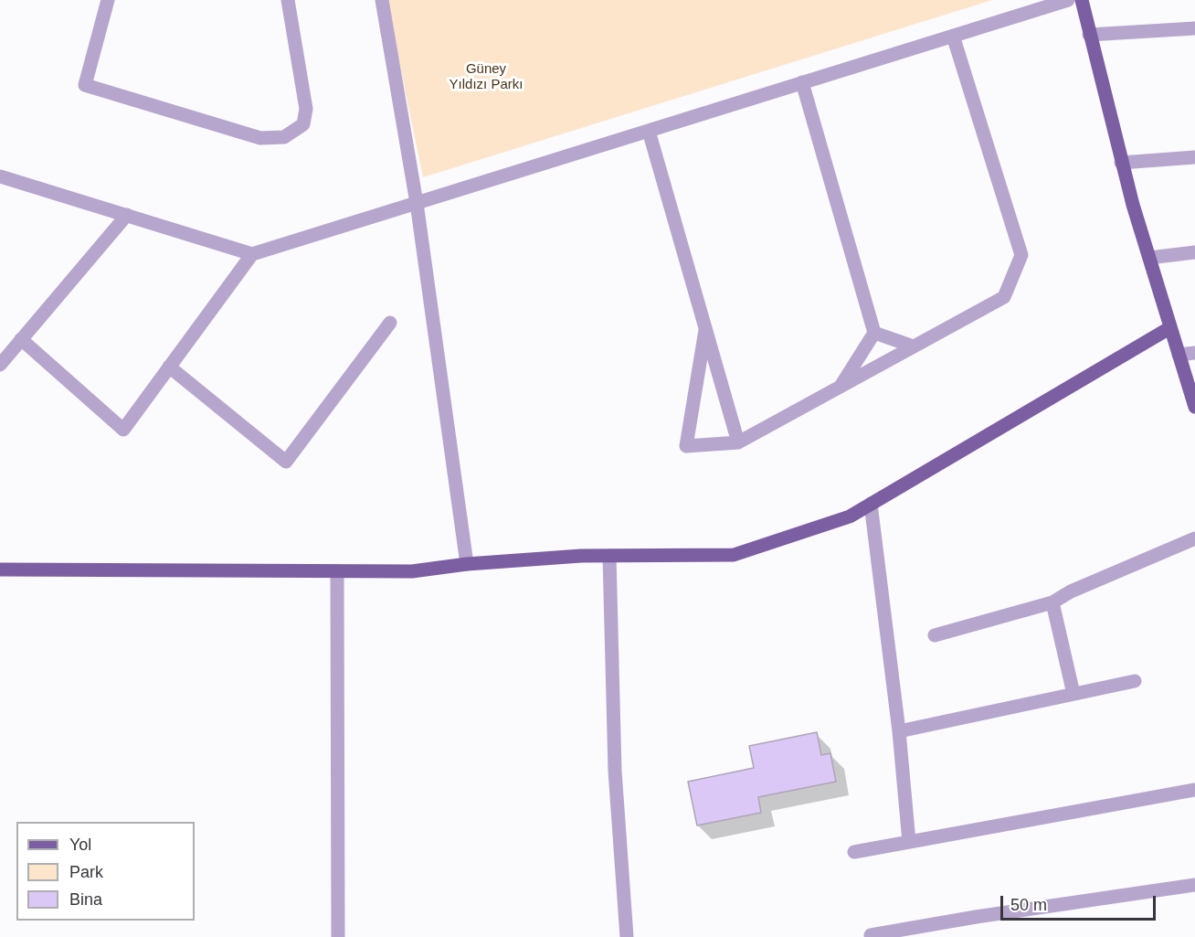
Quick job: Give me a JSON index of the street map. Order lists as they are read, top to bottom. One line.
{"parks":["Güney Yıldızı Parkı"],"legend":["Yol","Park","Bina"],"scale_bar":"50 m"}
